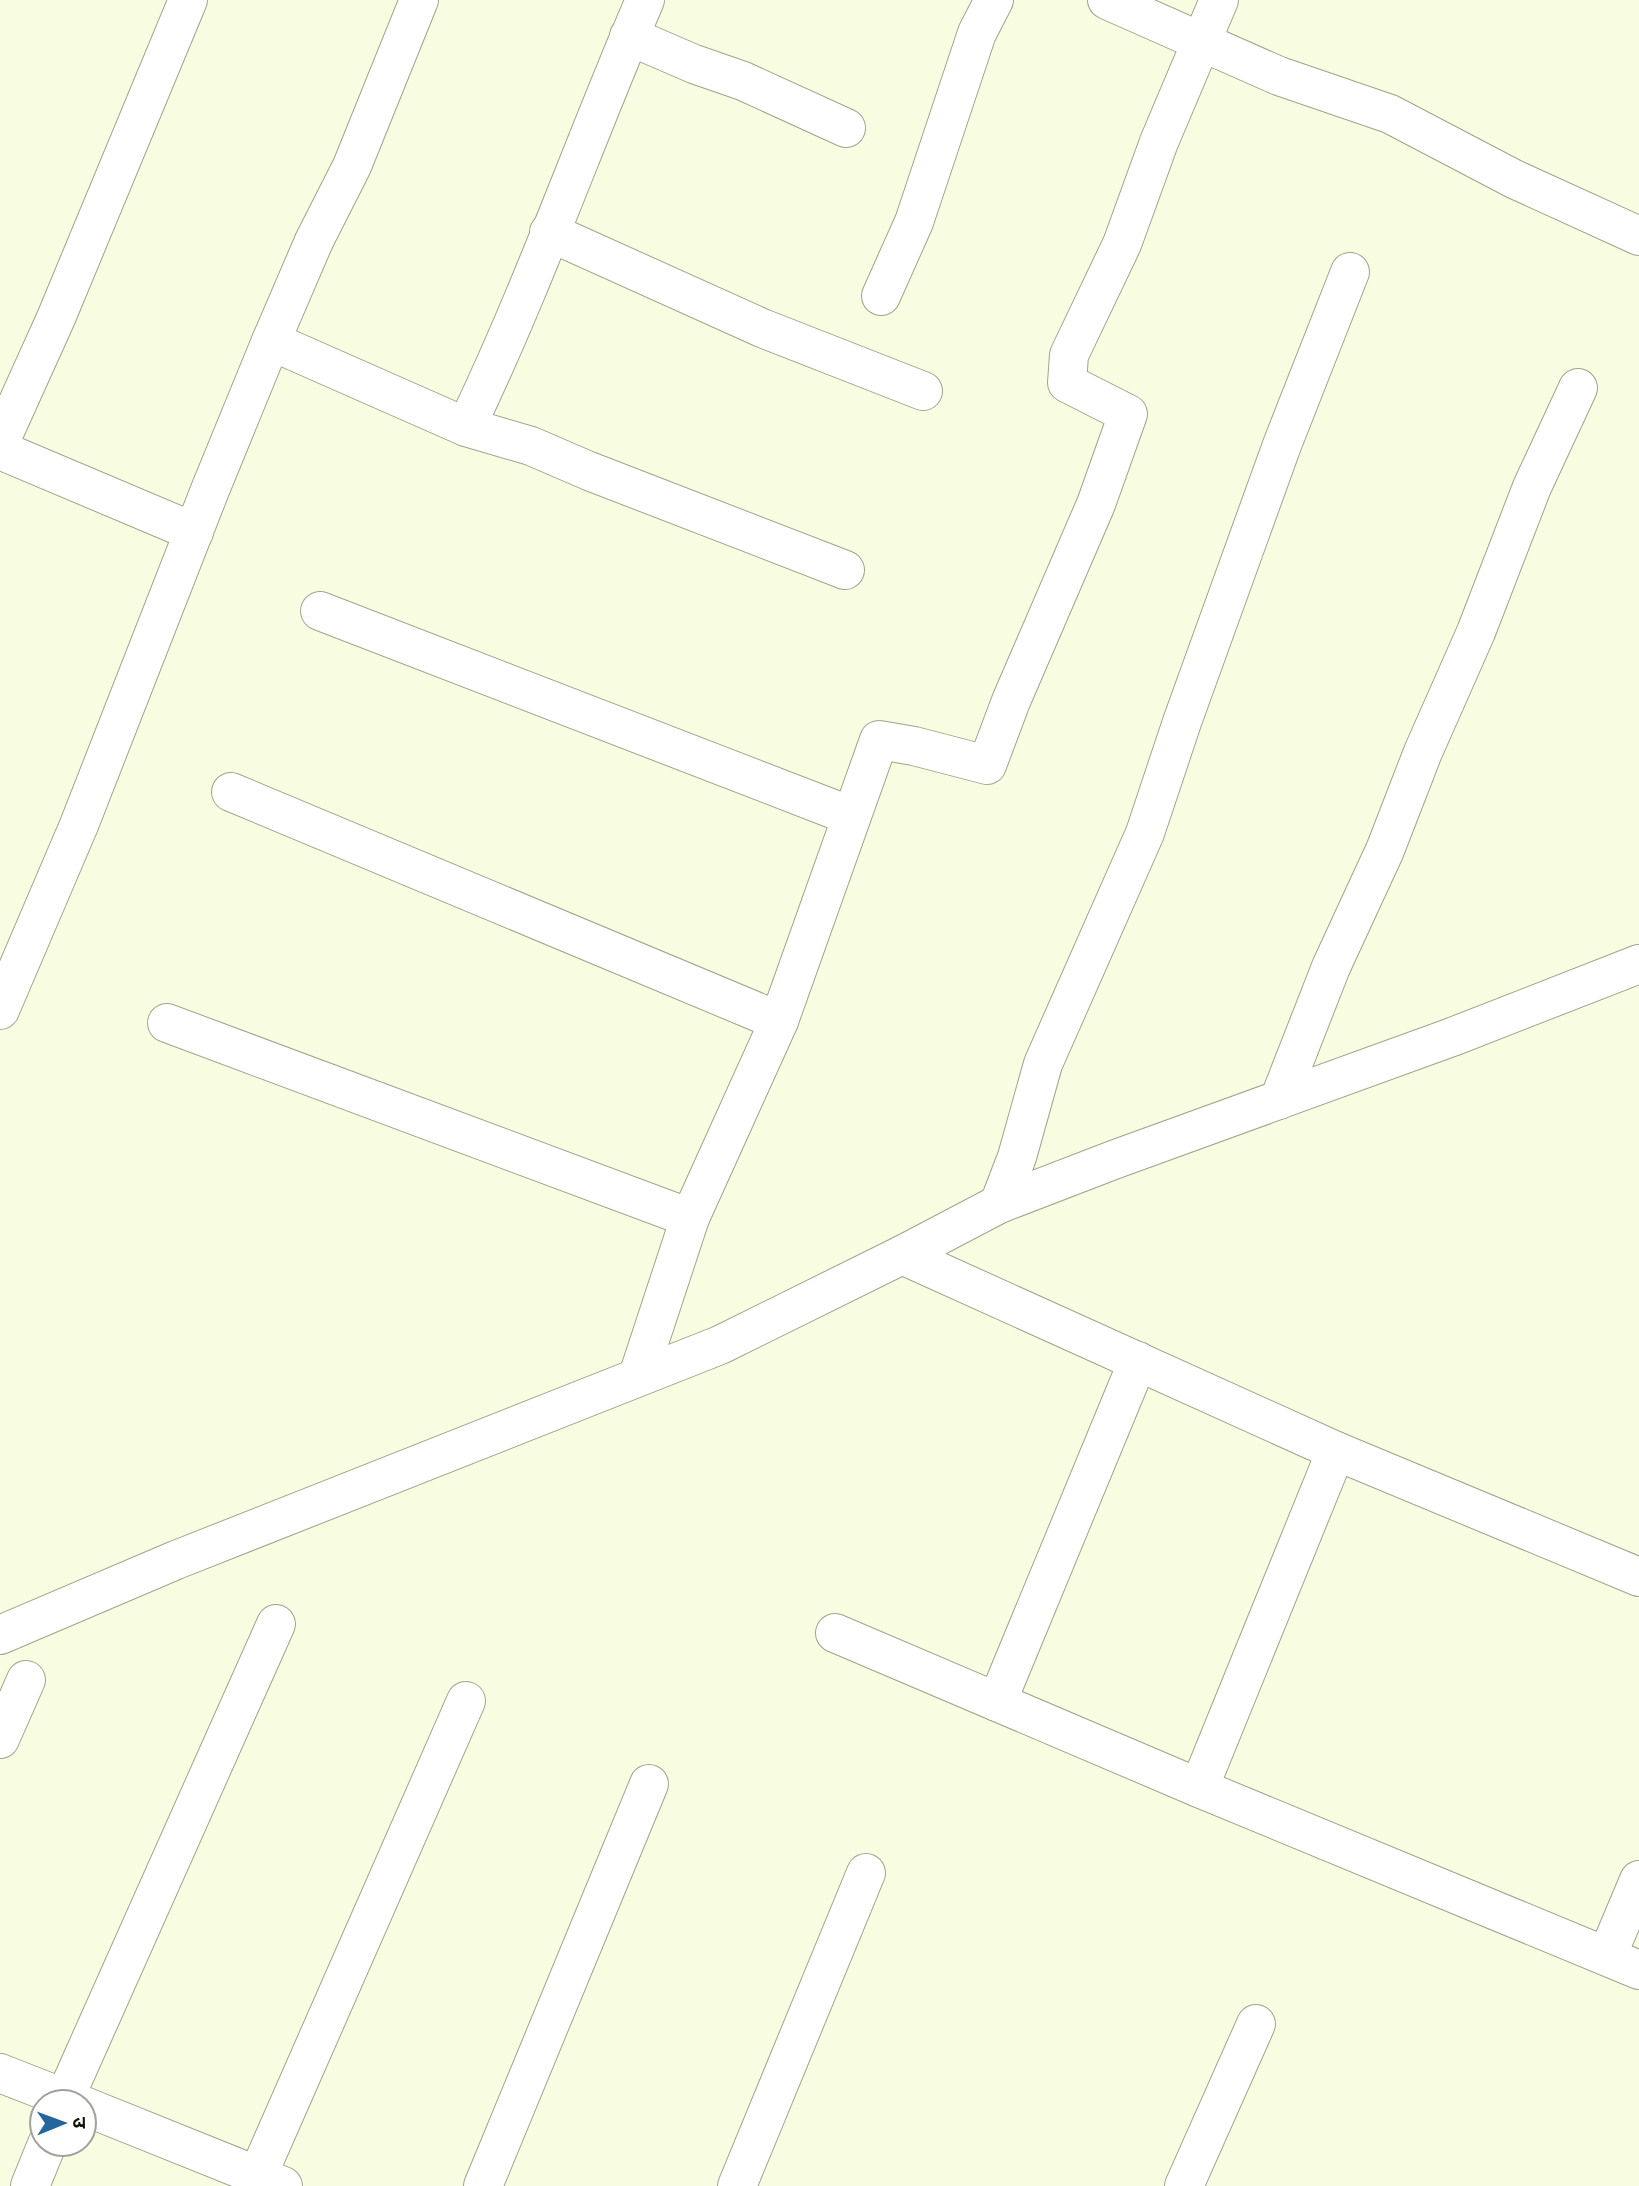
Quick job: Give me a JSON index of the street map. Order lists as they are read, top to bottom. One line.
{"north":"right"}
